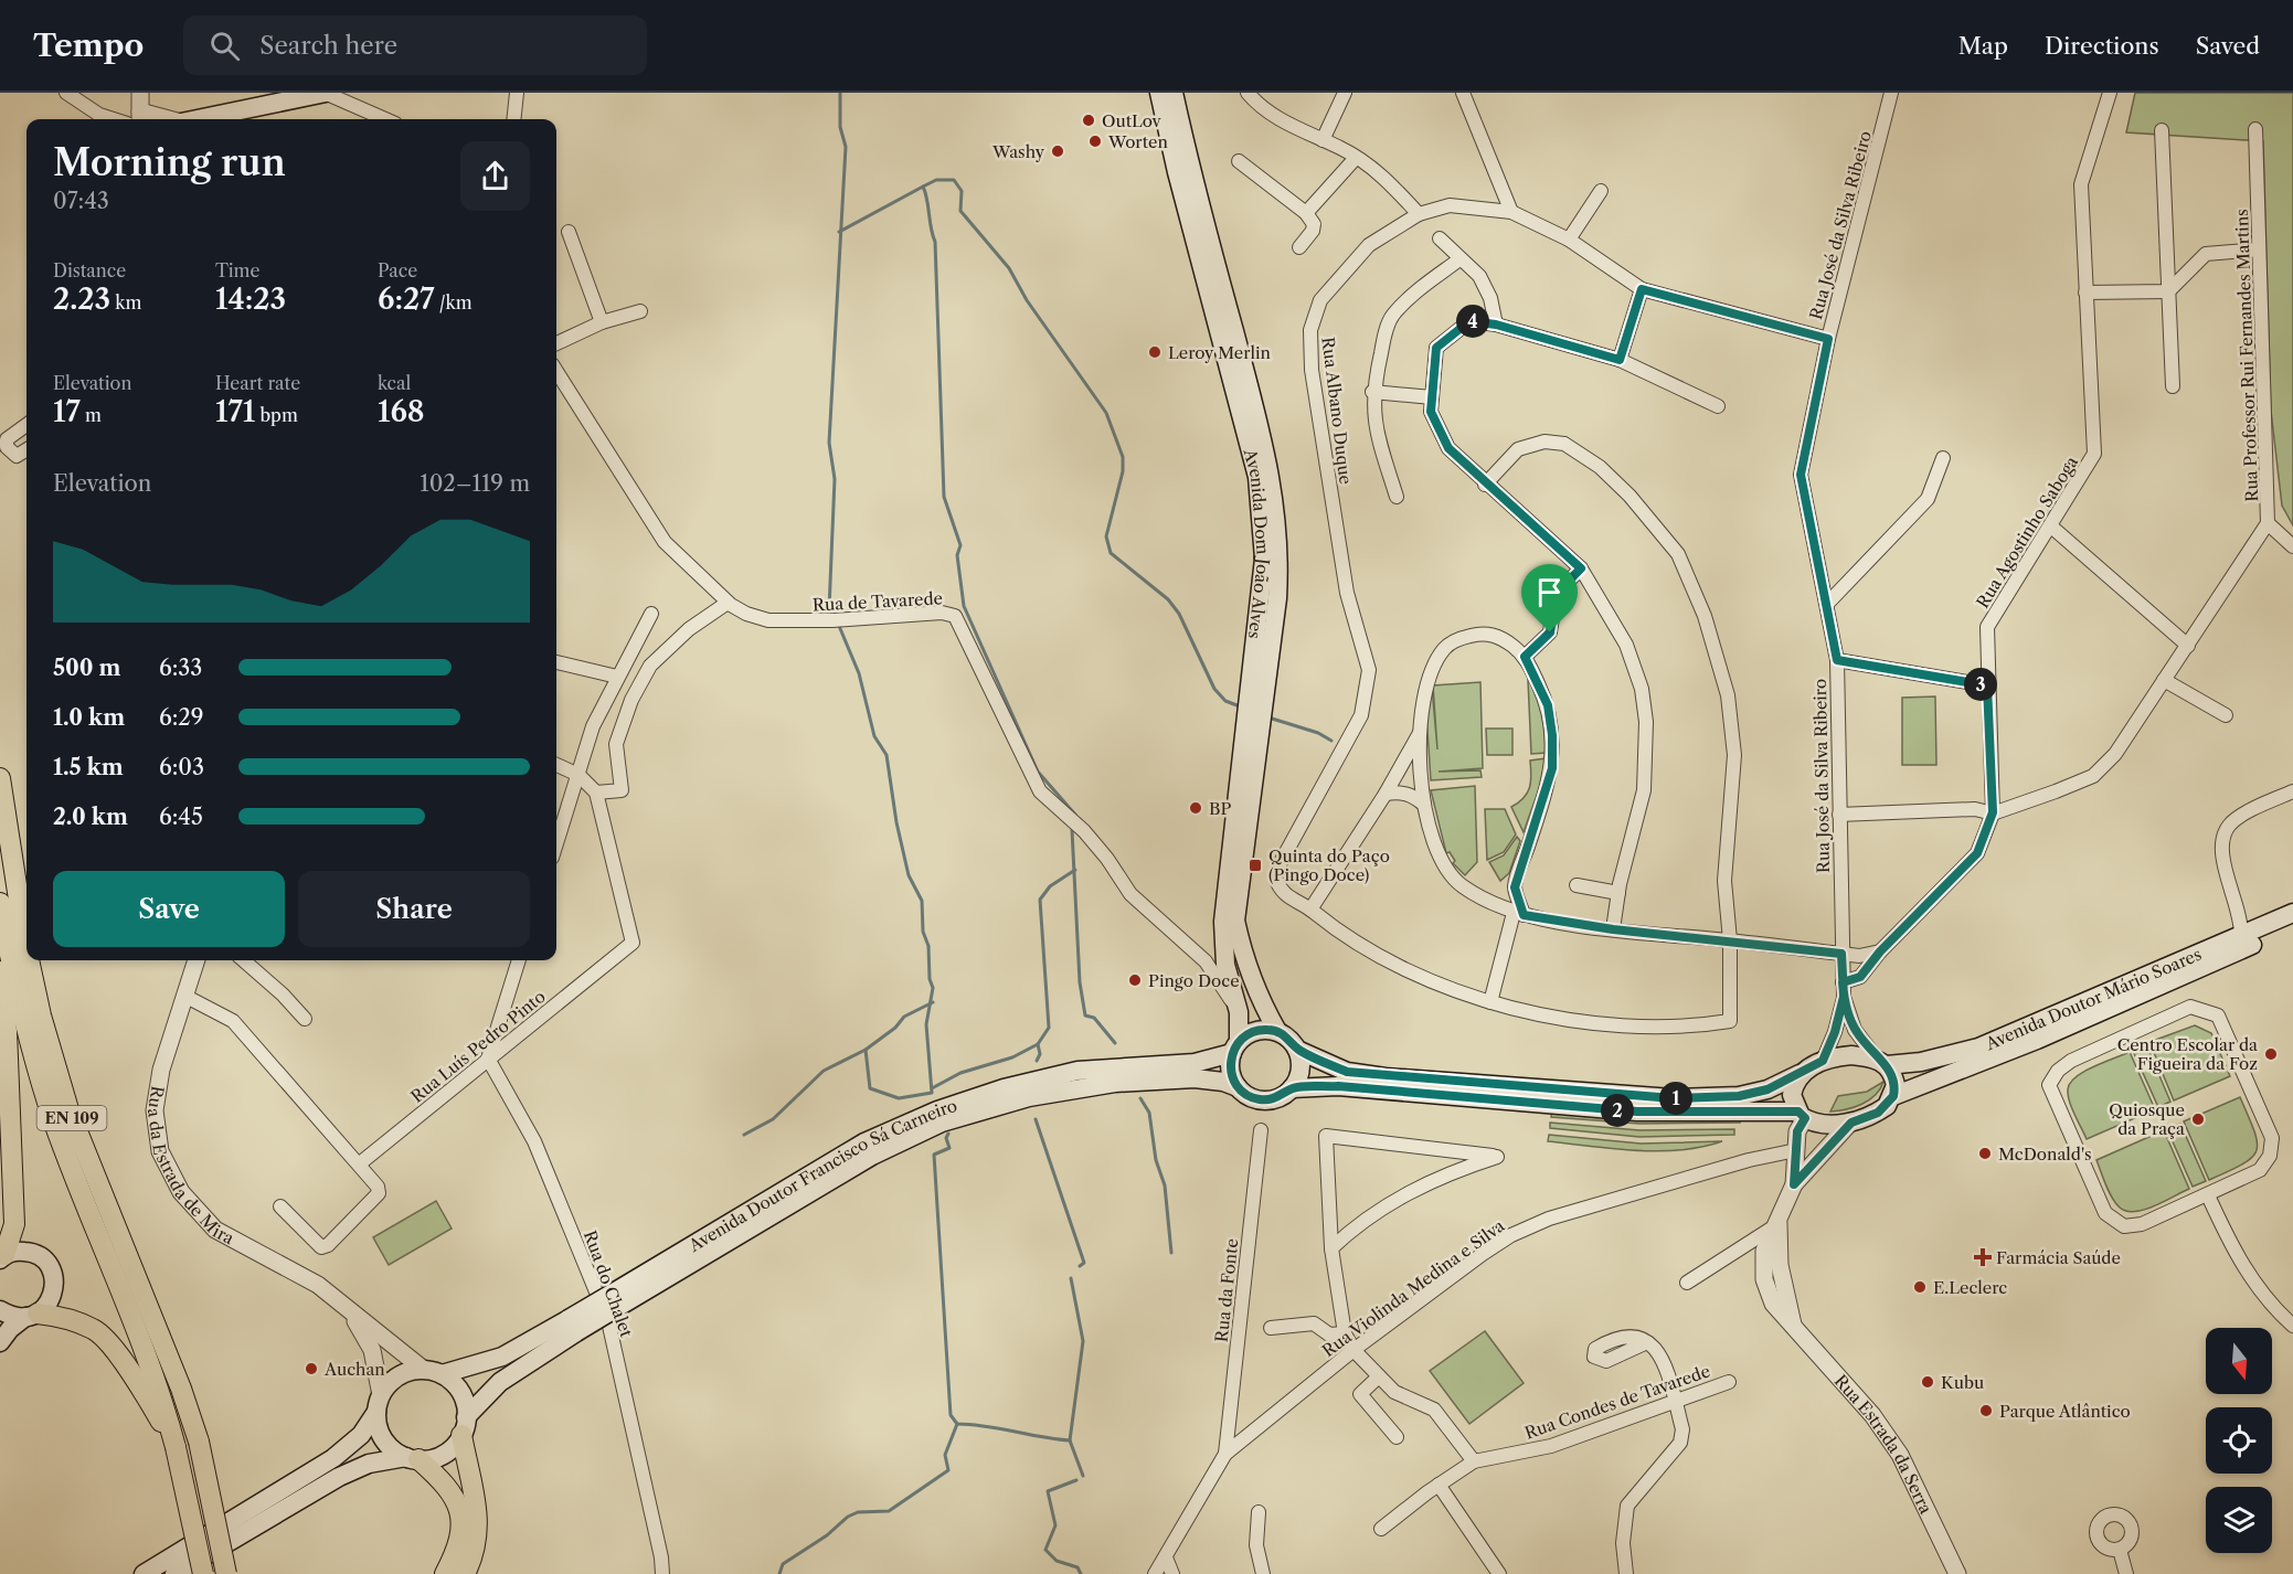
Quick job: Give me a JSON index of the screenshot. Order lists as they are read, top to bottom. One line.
{"streets":{"main road":["Avenida Dom João Alves","Avenida Doutor Mário Soares","EN 109","Avenida Doutor Francisco Sá Carneiro"],"street":["Rua José da Silva Ribeiro","Rua Professor Rui Fernandes Martins","Rua Albano Duque","Rua Agostinho Saboga","Rua de Tavarede","Rua Luís Pedro Pinto","Rua da Estrada de Mira","Rua do Chalet","Rua Violinda Medina e Silva","Rua da Fonte","Rua Condes de Tavarede","Rua Estrada da Serra"]},"crossings":[["Rua José da Silva Ribeiro","Rua Albano Duque"],["Rua José da Silva Ribeiro","Rua Agostinho Saboga"],["Rua José da Silva Ribeiro","Avenida Doutor Mário Soares"],["Rua Professor Rui Fernandes Martins","Rua Agostinho Saboga"],["Avenida Dom João Alves","Rua de Tavarede"],["Avenida Dom João Alves","Avenida Doutor Francisco Sá Carneiro"],["Rua Luís Pedro Pinto","Rua do Chalet"],["Rua da Estrada de Mira","Avenida Doutor Francisco Sá Carneiro"],["Rua Violinda Medina e Silva","Rua da Fonte"]],"places":{"other":["OutLov","Worten","Washy","Leroy Merlin","BP","Pingo Doce","Centro Escolar da Figueira da Foz","Quiosque da Praça","McDonald's","E.Leclerc","Auchan","Kubu","Parque Atlântico"],"transit":["Quinta do Paço (Pingo Doce)"],"health":["Farmácia Saúde"]},"north":"bottom","page":{"header":"Tempo","search":"Search here","nav":["Map","Directions","Saved"],"heading":["Morning run","07:43"],"stats":[["Distance","2.23 km"],["Time","14:23"],["Pace","6:27 /km"],["Elevation","17 m"],["Heart rate","171 bpm"],["kcal","168"]],"pins":["4","3","1","2"],"chart":["Elevation","102–119 m"],"list":[{"name":"500 m","note":"6:33"},{"name":"1.0 km","note":"6:29"},{"name":"1.5 km","note":"6:03"},{"name":"2.0 km","note":"6:45"}],"buttons":["Save","Share"]}}
